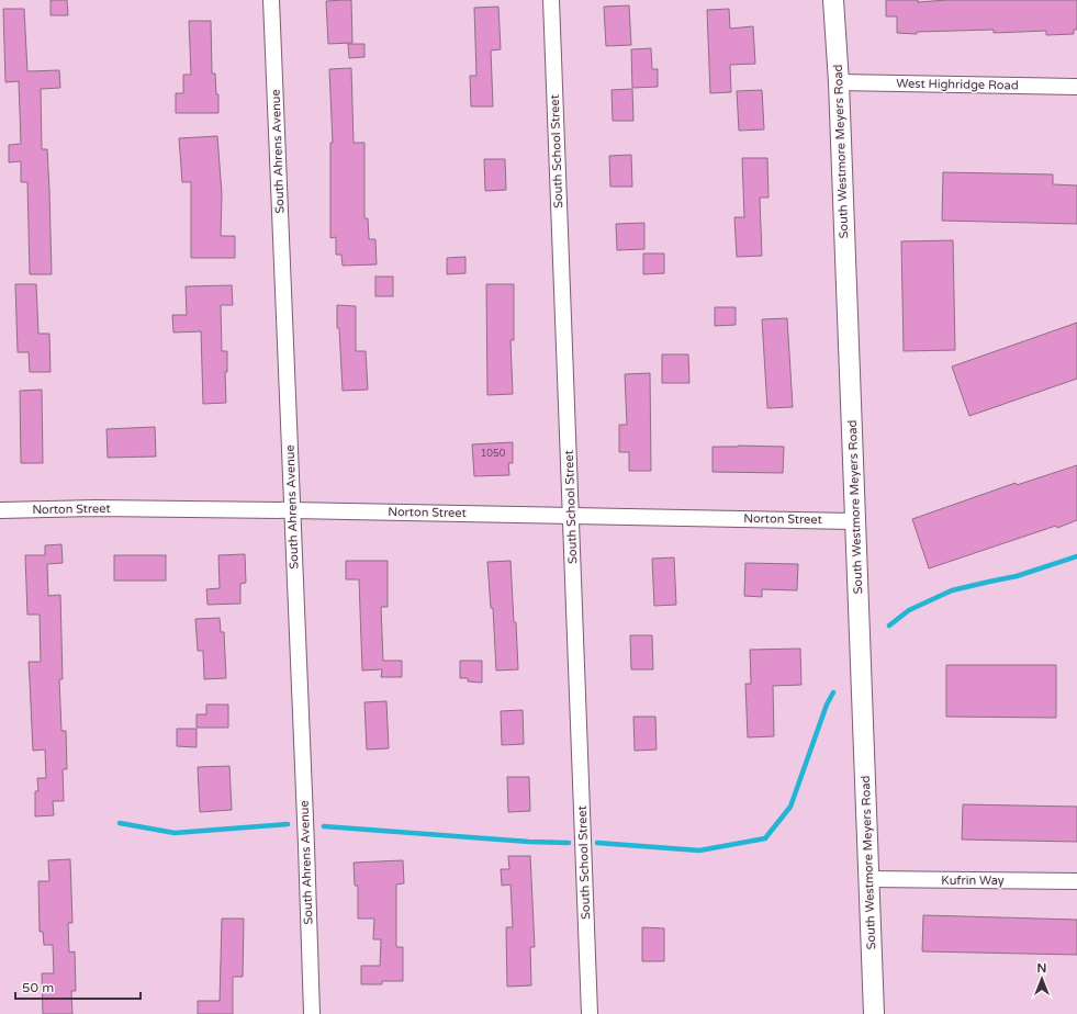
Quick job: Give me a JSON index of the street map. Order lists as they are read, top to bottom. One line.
{"streets":{"street":["West Highridge Road","South Ahrens Avenue","South School Street","South Westmore Meyers Road","Norton Street","Kufrin Way"]},"crossings":[["West Highridge Road","South Westmore Meyers Road"],["South Ahrens Avenue","Norton Street"],["South School Street","Norton Street"],["South Westmore Meyers Road","Norton Street"],["South Westmore Meyers Road","Kufrin Way"]],"house_numbers":["1050"],"scale_bar":"50 m","north":"top"}
